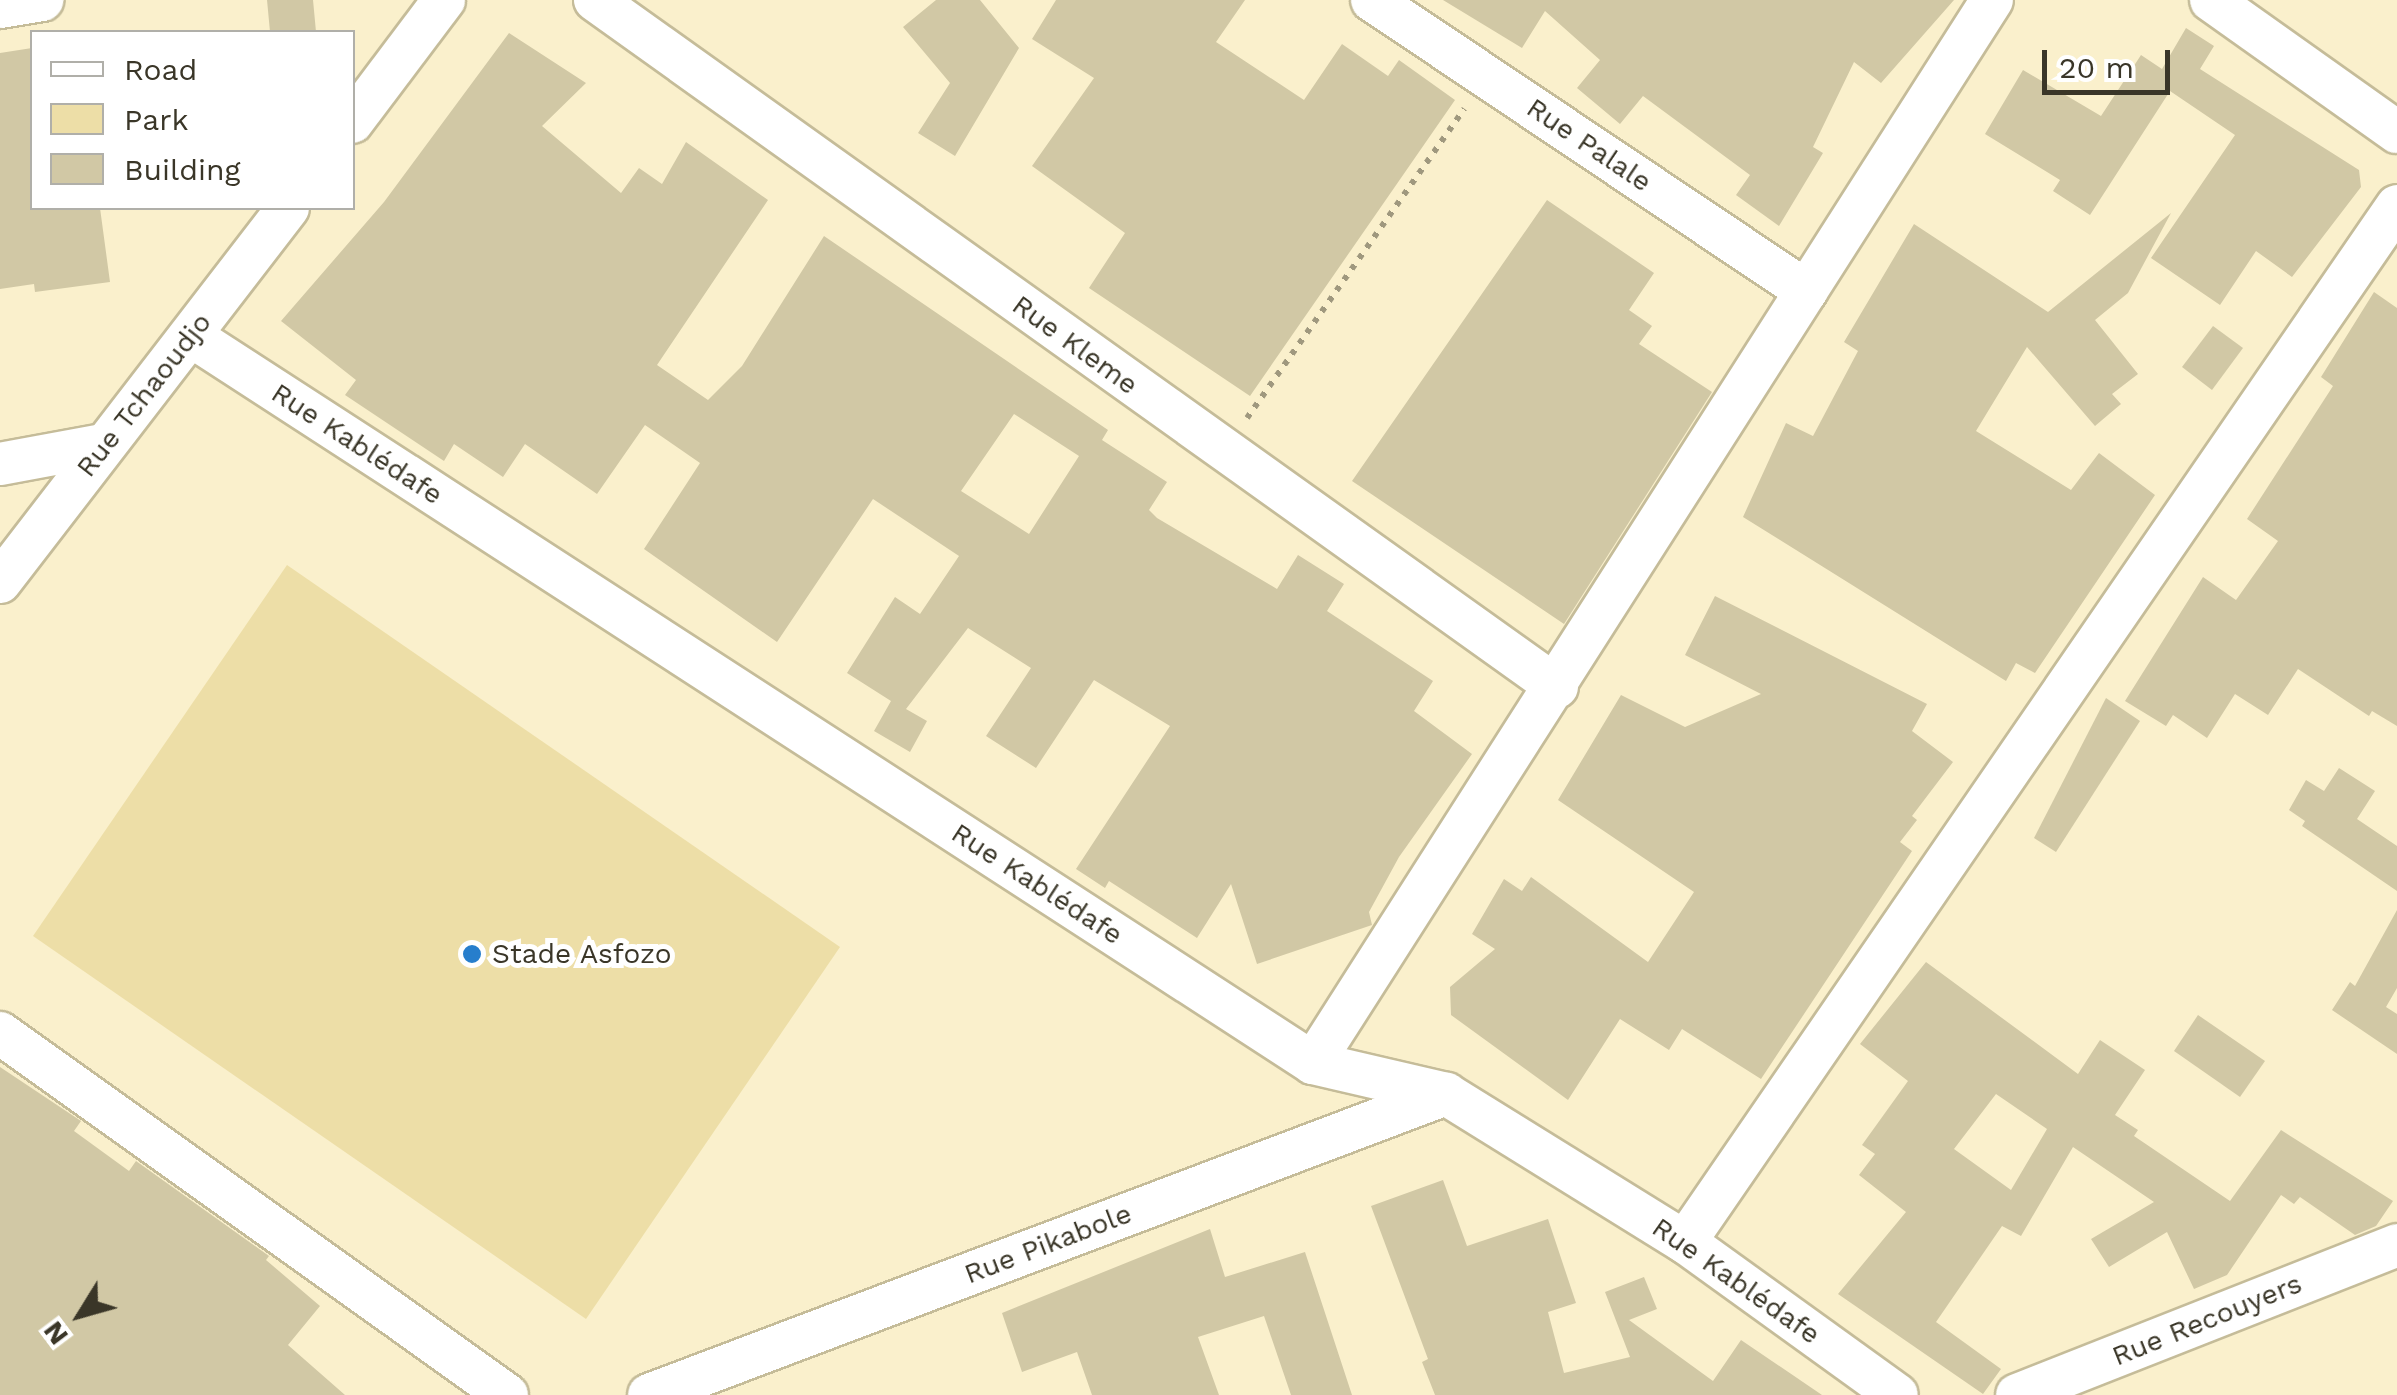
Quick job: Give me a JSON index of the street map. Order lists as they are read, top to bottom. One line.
{"streets":{"street":["Rue Palale","Rue Kleme","Rue Tchaoudjo","Rue Kablédafe","Rue Pikabole","Rue Recouyers"]},"crossings":[["Rue Tchaoudjo","Rue Kablédafe"],["Rue Kablédafe","Rue Pikabole"]],"places":["Stade Asfozo"],"legend":["Road","Park","Building"],"scale_bar":"20 m","north":"bottom left"}
